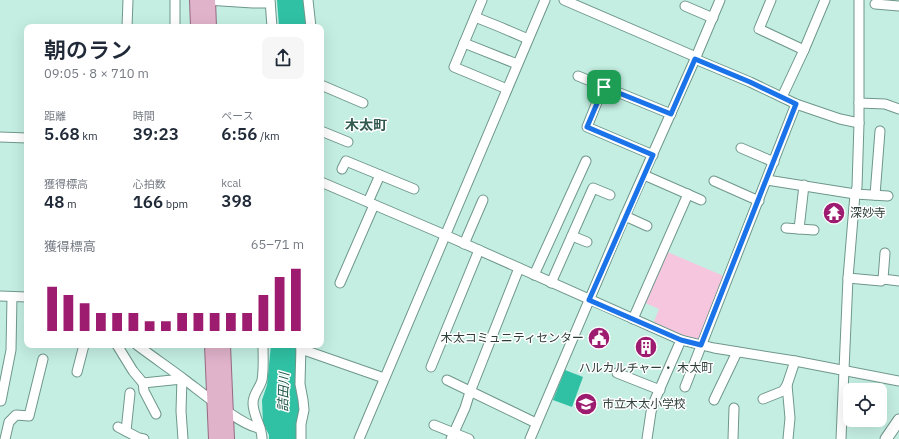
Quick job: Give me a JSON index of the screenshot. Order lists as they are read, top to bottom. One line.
{"districts":["木太町"],"water":["詰田川"],"places":{"temple":["深妙寺"],"public building":["木太コミュニティセンター"],"building":["ハルカルチャー・ 木太町"],"school or university":["市立木太小学校"]},"page":{"heading":["朝のラン","09:05 · 8 × 710 m"],"stats":[["距離","5.68 km"],["時間","39:23"],["ペース","6:56 /km"],["獲得標高","48 m"],["心拍数","166 bpm"],["kcal","398"]],"chart":["獲得標高","65–71 m"]}}
